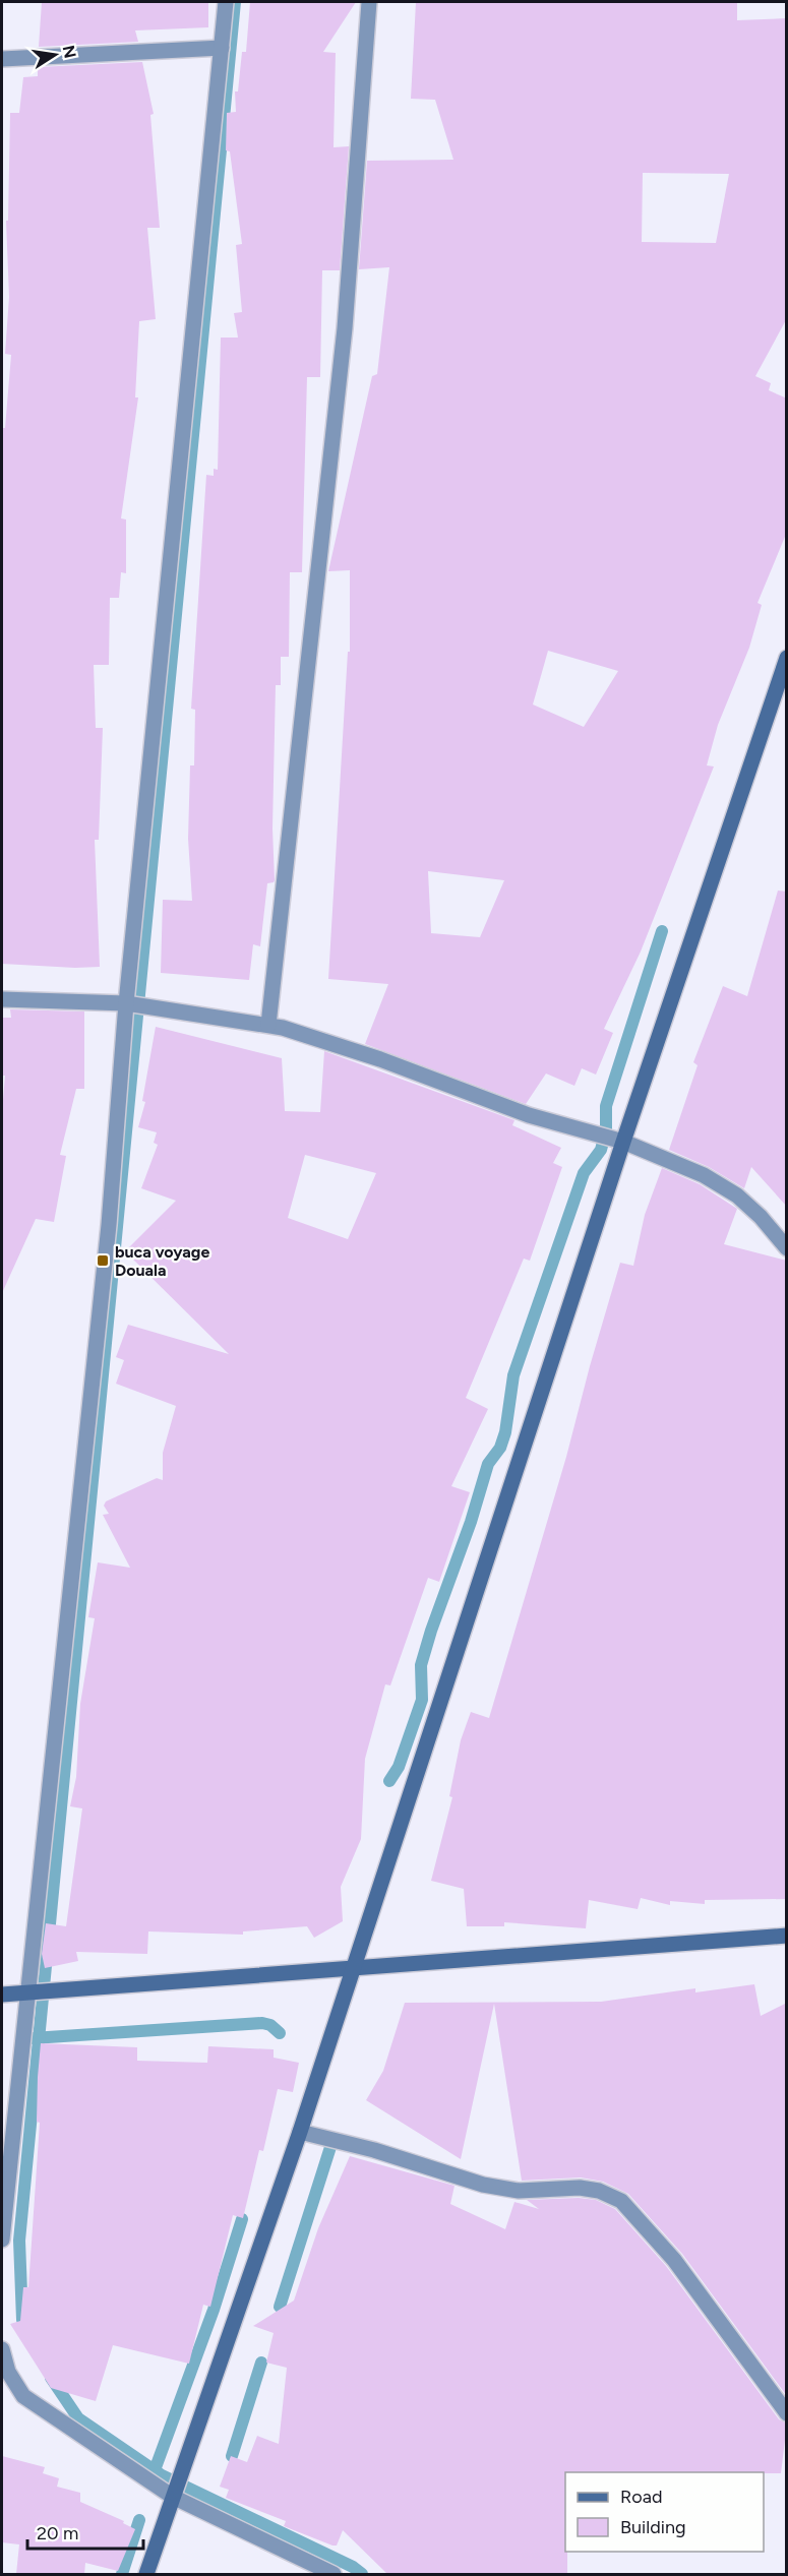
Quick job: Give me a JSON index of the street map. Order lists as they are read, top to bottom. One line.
{"places":{"transit":["buca voyage Douala"]},"legend":["Road","Building"],"scale_bar":"20 m","north":"right"}
